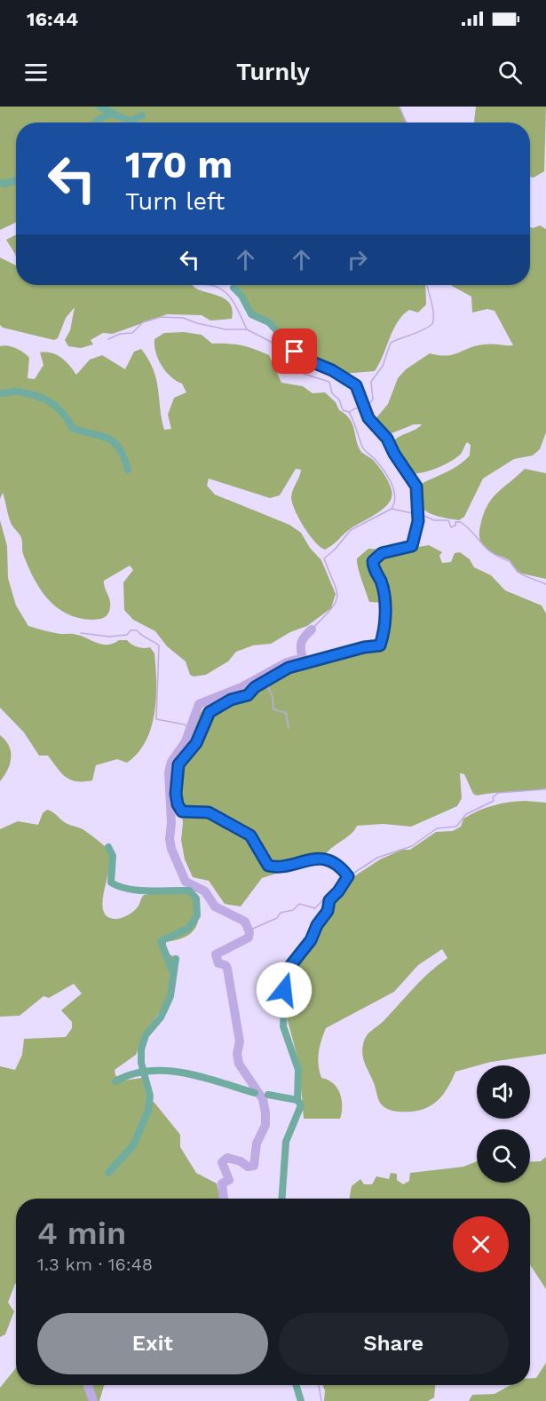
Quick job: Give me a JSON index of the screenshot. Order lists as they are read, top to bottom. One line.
{"page":{"status":"16:44","header":"Turnly","turn":["170 m","Turn left"],"heading":["4 min","1.3 km · 16:48"],"buttons":["Exit","Share"]}}
